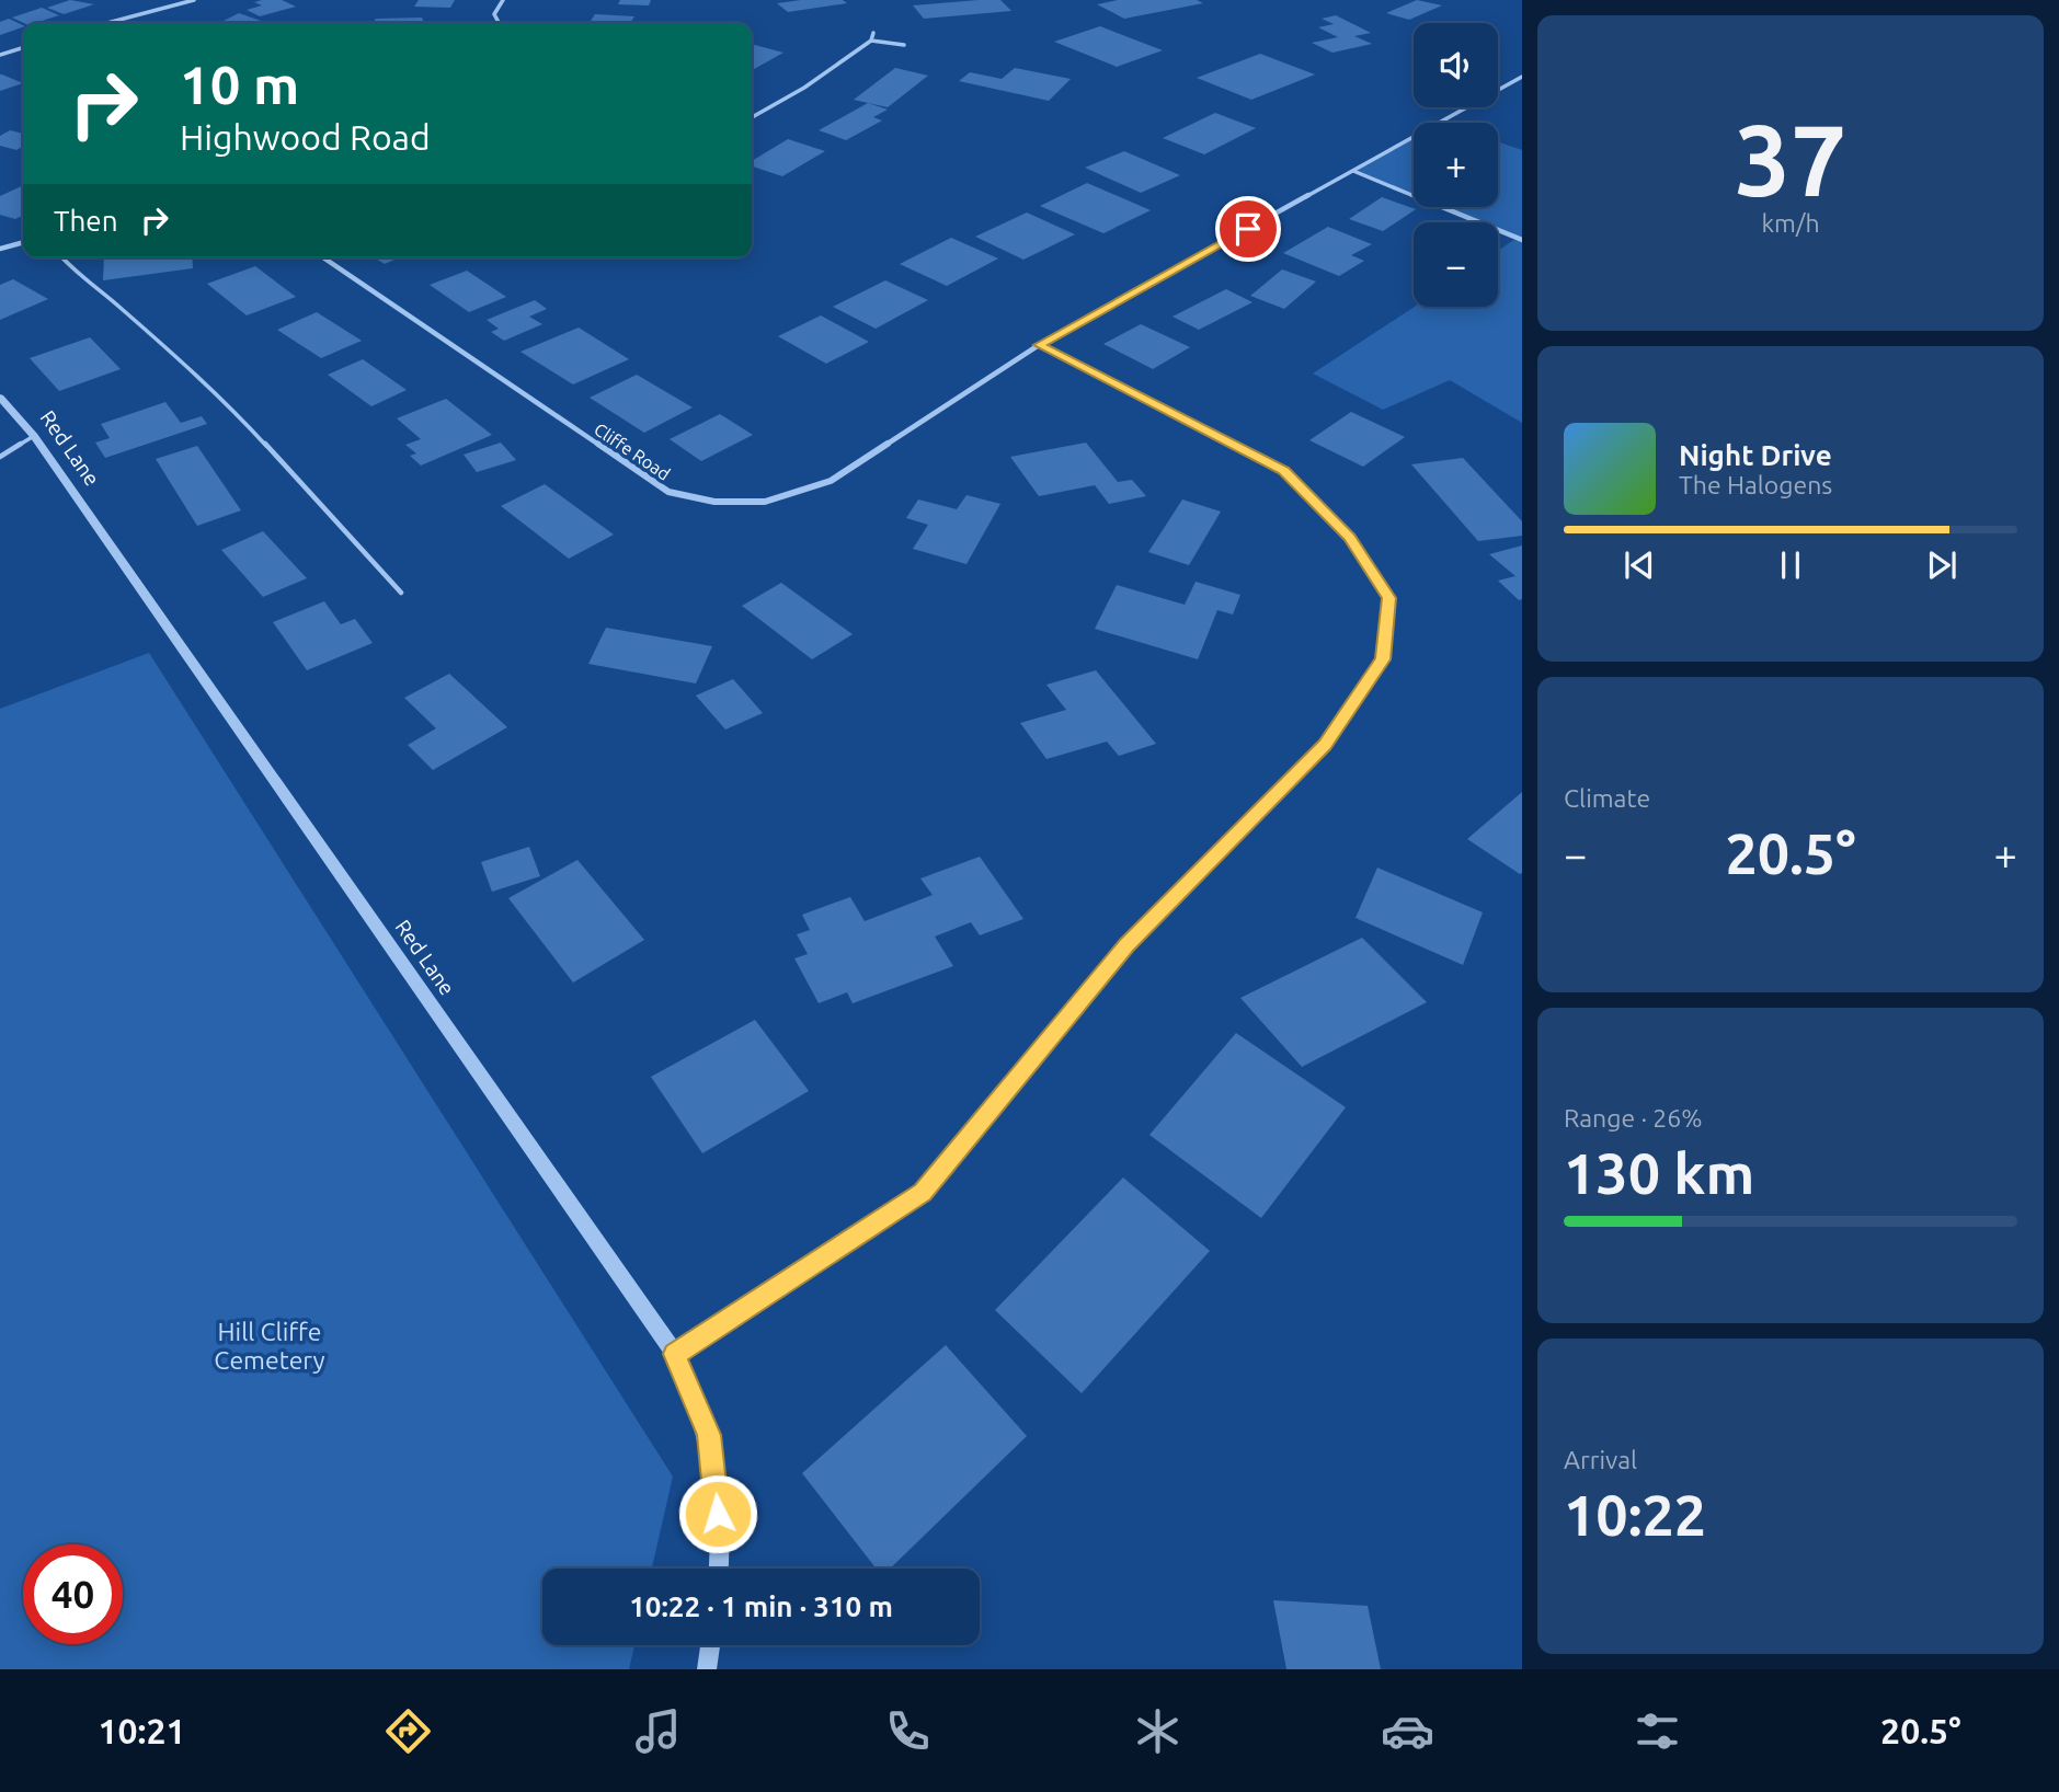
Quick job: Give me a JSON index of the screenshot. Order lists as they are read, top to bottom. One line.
{"streets":{"street":["Red Lane","Cliffe Road"]},"parks":["Hill Cliffe Cemetery"],"page":{"tile":[["37","km/h"],"Climate",["Range · 26%","130 km"],["Arrival","10:22"]],"map_buttons":["+","−"],"turn":["10 m","Highwood Road"],"then":"Then","song":["Night Drive","The Halogens"],"heat":["−","20.5°","+"],"limit":"40","trip":"10:22 · 1 min · 310 m","tabs":["10:21","20.5°"]}}
